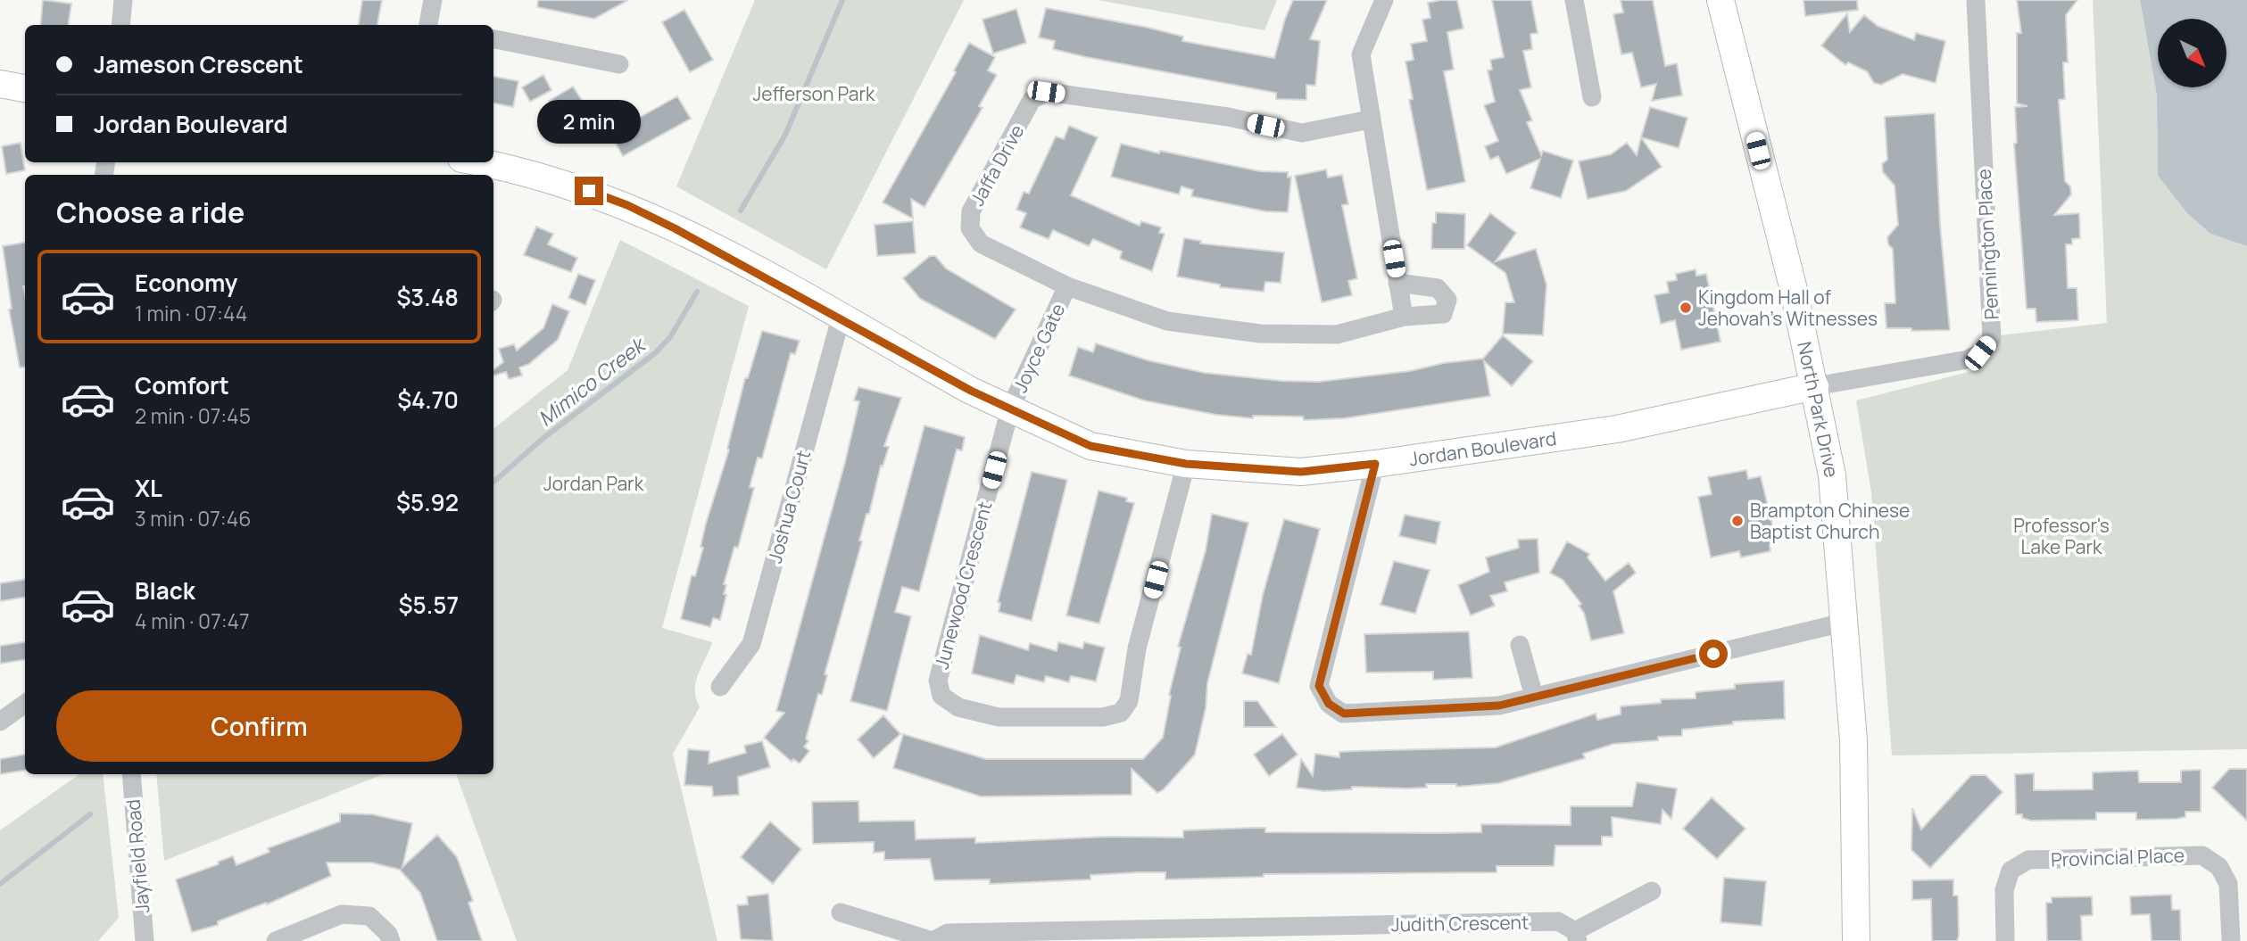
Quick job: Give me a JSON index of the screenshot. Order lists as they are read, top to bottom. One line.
{"streets":{"street":["Jaffa Drive","Pennington Place","Joyce Gate","North Park Drive","Jordan Boulevard","Joshua Court","Junewood Crescent","Jayfield Road","Provincial Place","Judith Crescent"]},"crossings":[["Jaffa Drive","Joyce Gate"],["Pennington Place","North Park Drive"],["Pennington Place","Jordan Boulevard"],["Joyce Gate","Jordan Boulevard"],["Joyce Gate","Junewood Crescent"],["North Park Drive","Jordan Boulevard"],["Jordan Boulevard","Joshua Court"],["Jordan Boulevard","Junewood Crescent"]],"water":["Mimico Creek"],"parks":["Jefferson Park","Jordan Park","Professor's Lake Park"],"places":["Kingdom Hall of Jehovah's Witnesses","Brampton Chinese Baptist Church"],"north":"bottom right","page":{"banner":["Jameson Crescent","Jordan Boulevard"],"bubble":"2 min","heading":"Choose a ride","list":[{"name":"Economy","note":"1 min · 07:44","value":"$3.48"},{"name":"Comfort","note":"2 min · 07:45","value":"$4.70"},{"name":"XL","note":"3 min · 07:46","value":"$5.92"},{"name":"Black","note":"4 min · 07:47","value":"$5.57"}],"buttons":"Confirm"}}
